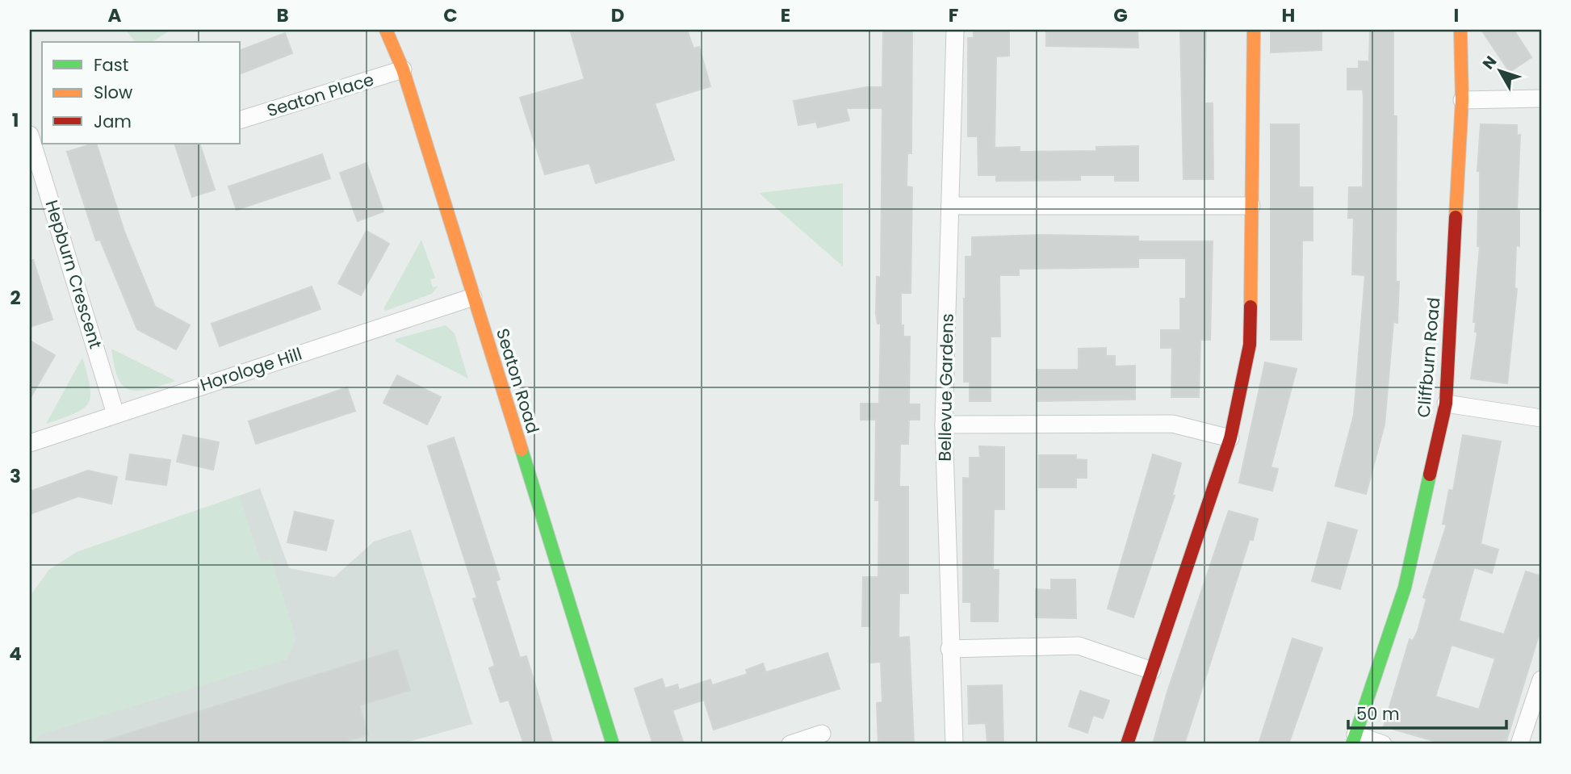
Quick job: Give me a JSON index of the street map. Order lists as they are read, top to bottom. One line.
{"streets":{"street":["Seaton Place","Hepburn Crescent","Cliffburn Road","Horologe Hill","Seaton Road","Bellevue Gardens"]},"crossings":[["Seaton Place","Seaton Road"],["Hepburn Crescent","Horologe Hill"],["Horologe Hill","Seaton Road"]],"legend":["Fast","Slow","Jam"],"scale_bar":"50 m","north":"top left","grid":{"columns":["A","B","C","D","E","F","G","H","I"],"rows":["1","2","3","4"]}}
